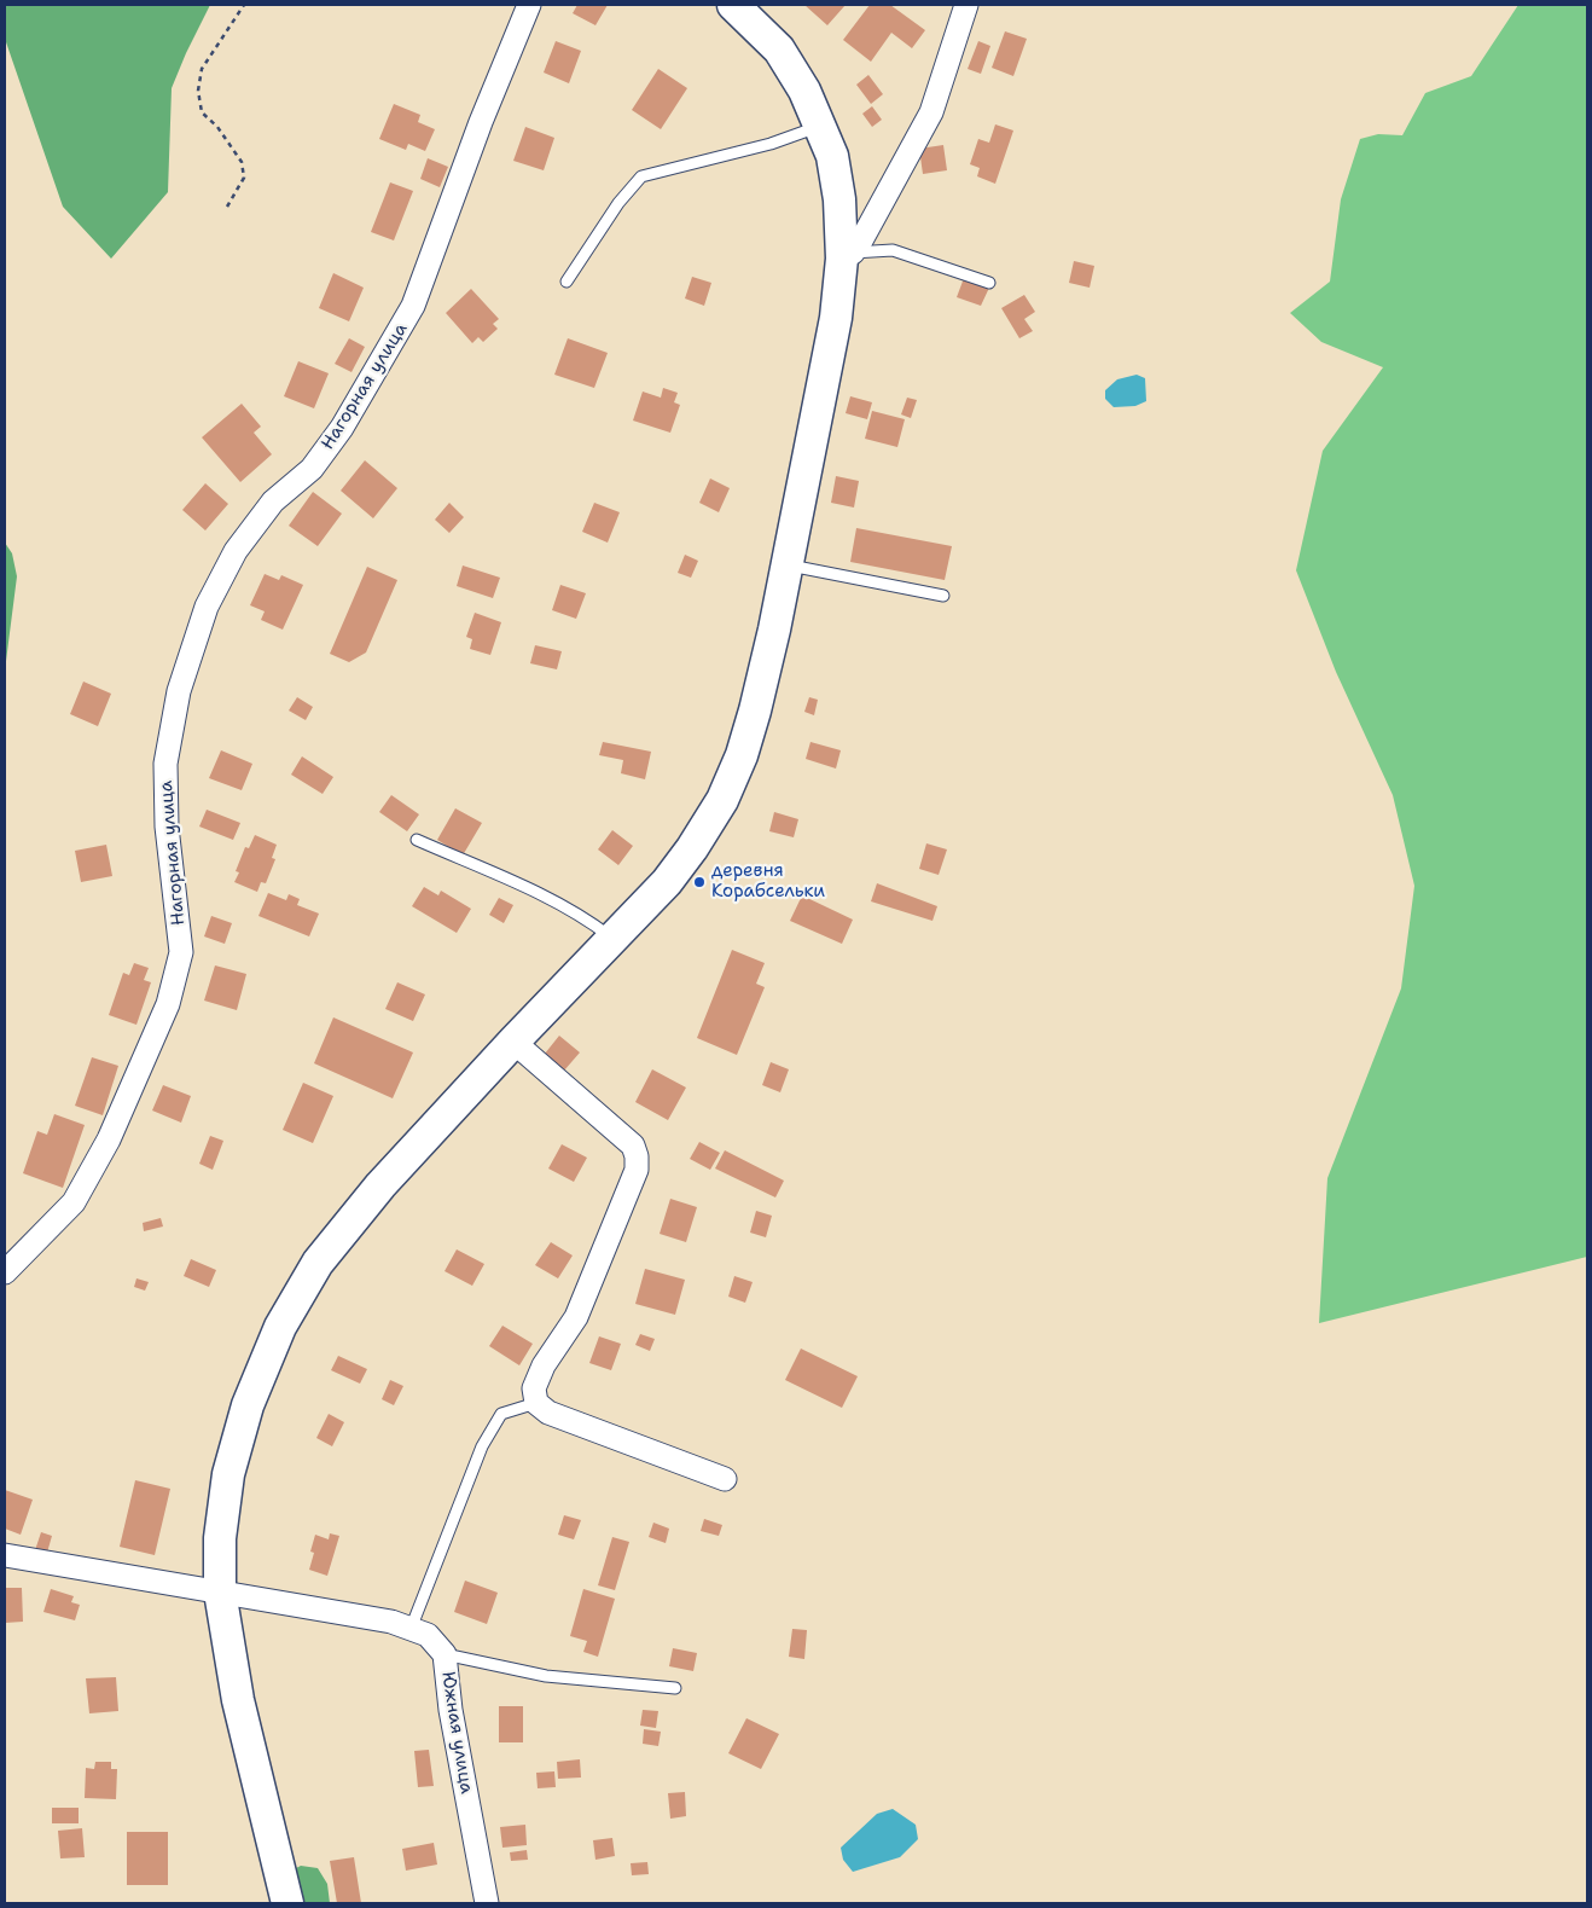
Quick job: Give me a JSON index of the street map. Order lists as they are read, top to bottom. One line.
{"streets":{"street":["Нагорная улица","Южная улица"]},"places":["деревня Корабсельки"]}
